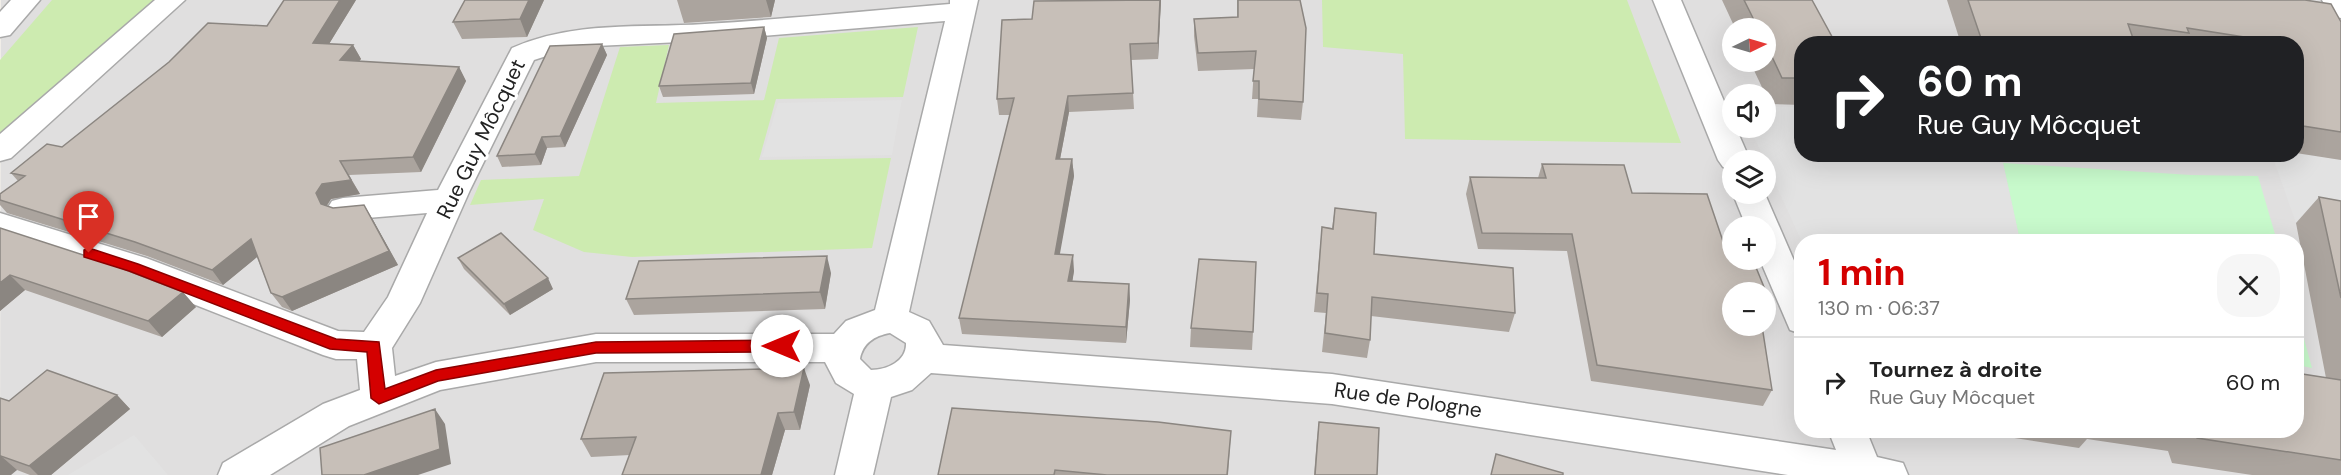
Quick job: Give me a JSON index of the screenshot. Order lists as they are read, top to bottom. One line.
{"streets":{"street":["Rue Guy Môcquet","Rue de Pologne"]},"north":"right","page":{"map_buttons":["+","−"],"turn":["60 m","Rue Guy Môcquet"],"heading":["1 min","130 m · 06:37"],"list":[{"name":"Tournez à droite","note":"Rue Guy Môcquet","value":"60 m"}]}}
